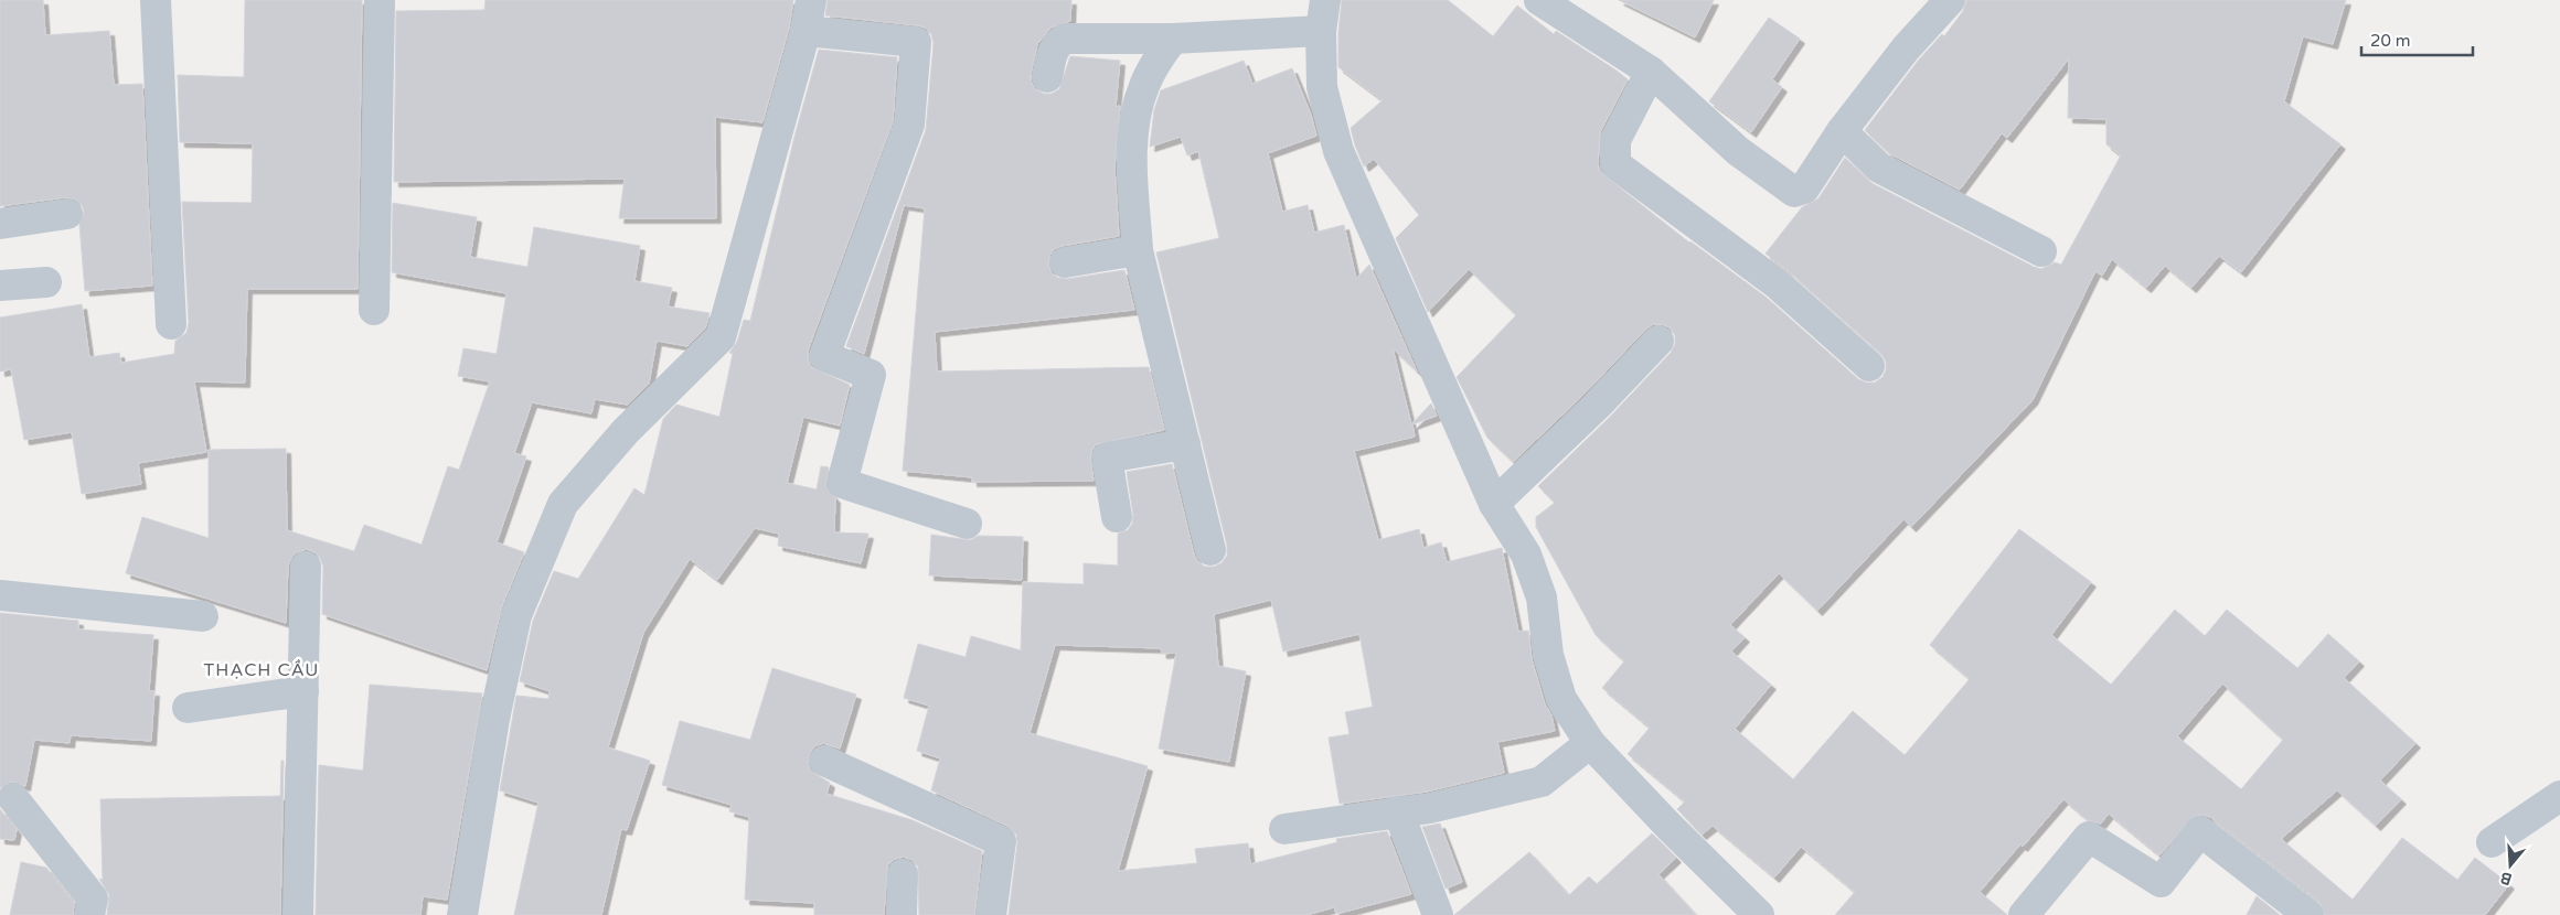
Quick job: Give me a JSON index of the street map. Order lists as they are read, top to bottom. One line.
{"districts":["THẠCH CẦU"],"scale_bar":"20 m","north":"bottom"}
